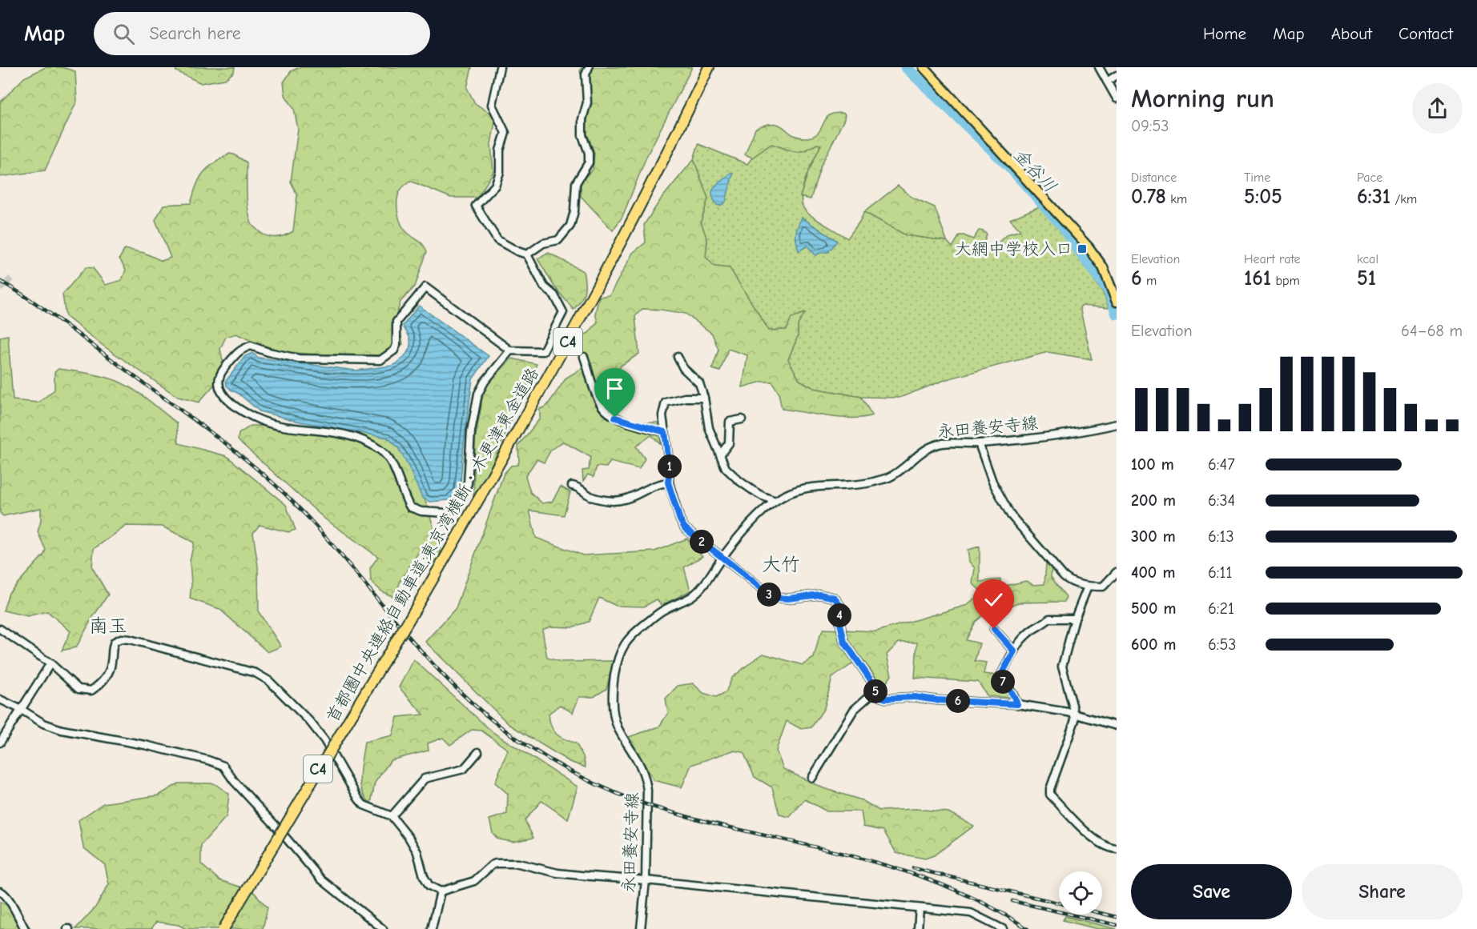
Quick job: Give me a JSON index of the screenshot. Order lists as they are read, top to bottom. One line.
{"streets":{"highway":["C4","首都圏中央連絡自動車道;東京湾横断・木更津東金道路"],"street":["永田養安寺線"]},"districts":["大竹","南玉"],"water":["金谷川"],"places":{"transit":["大網中学校入口"]},"page":{"header":"Map","search":"Search here","nav":["Home","Map","About","Contact"],"heading":["Morning run","09:53"],"stats":[["Distance","0.78 km"],["Time","5:05"],["Pace","6:31 /km"],["Elevation","6 m"],["Heart rate","161 bpm"],["kcal","51"]],"chart":["Elevation","64–68 m"],"list":[{"name":"100 m","note":"6:47"},{"name":"200 m","note":"6:34"},{"name":"300 m","note":"6:13"},{"name":"400 m","note":"6:11"},{"name":"500 m","note":"6:21"},{"name":"600 m","note":"6:53"}],"pins":["1","2","3","4","7","5","6"],"buttons":["Save","Share"]}}
